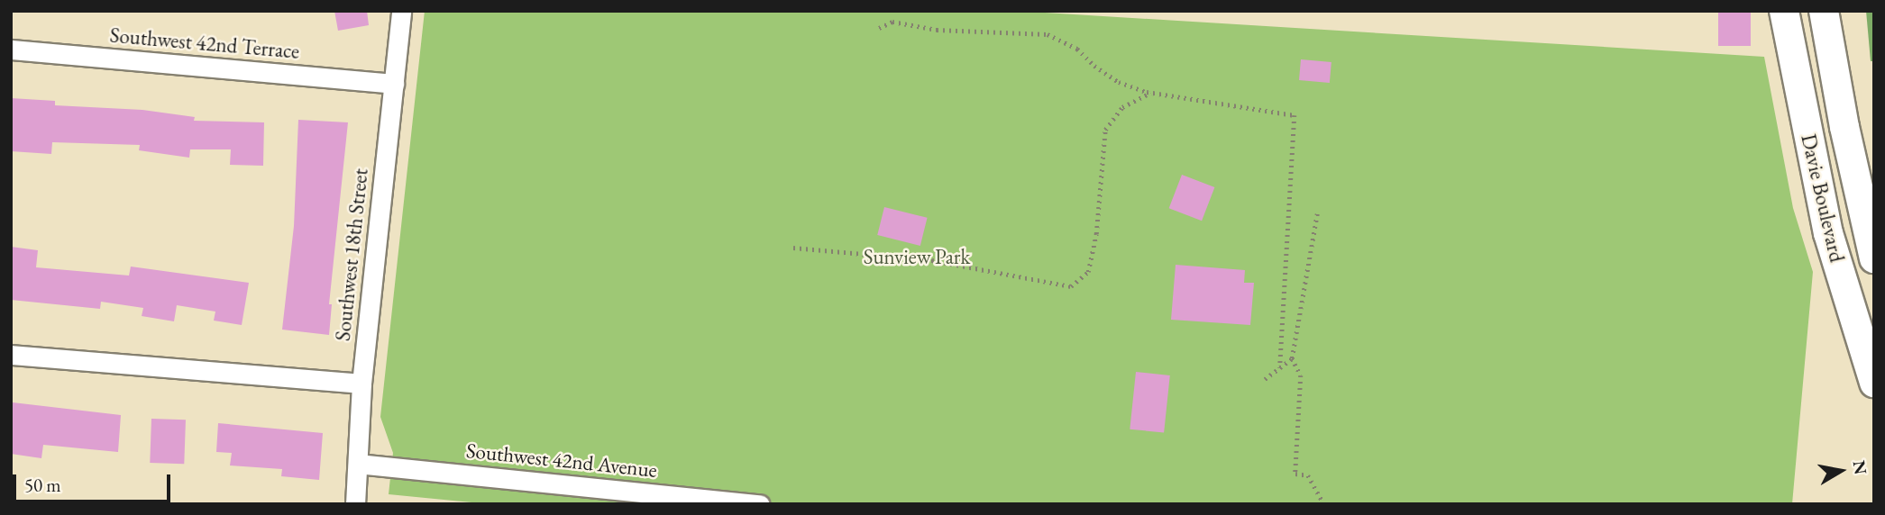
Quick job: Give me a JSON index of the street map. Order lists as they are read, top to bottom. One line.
{"streets":{"main road":["Davie Boulevard"],"street":["Southwest 42nd Terrace","Southwest 18th Street","Southwest 42nd Avenue"]},"crossings":[["Southwest 42nd Terrace","Southwest 18th Street"],["Southwest 18th Street","Southwest 42nd Avenue"]],"parks":["Sunview Park"],"scale_bar":"50 m","north":"right"}
